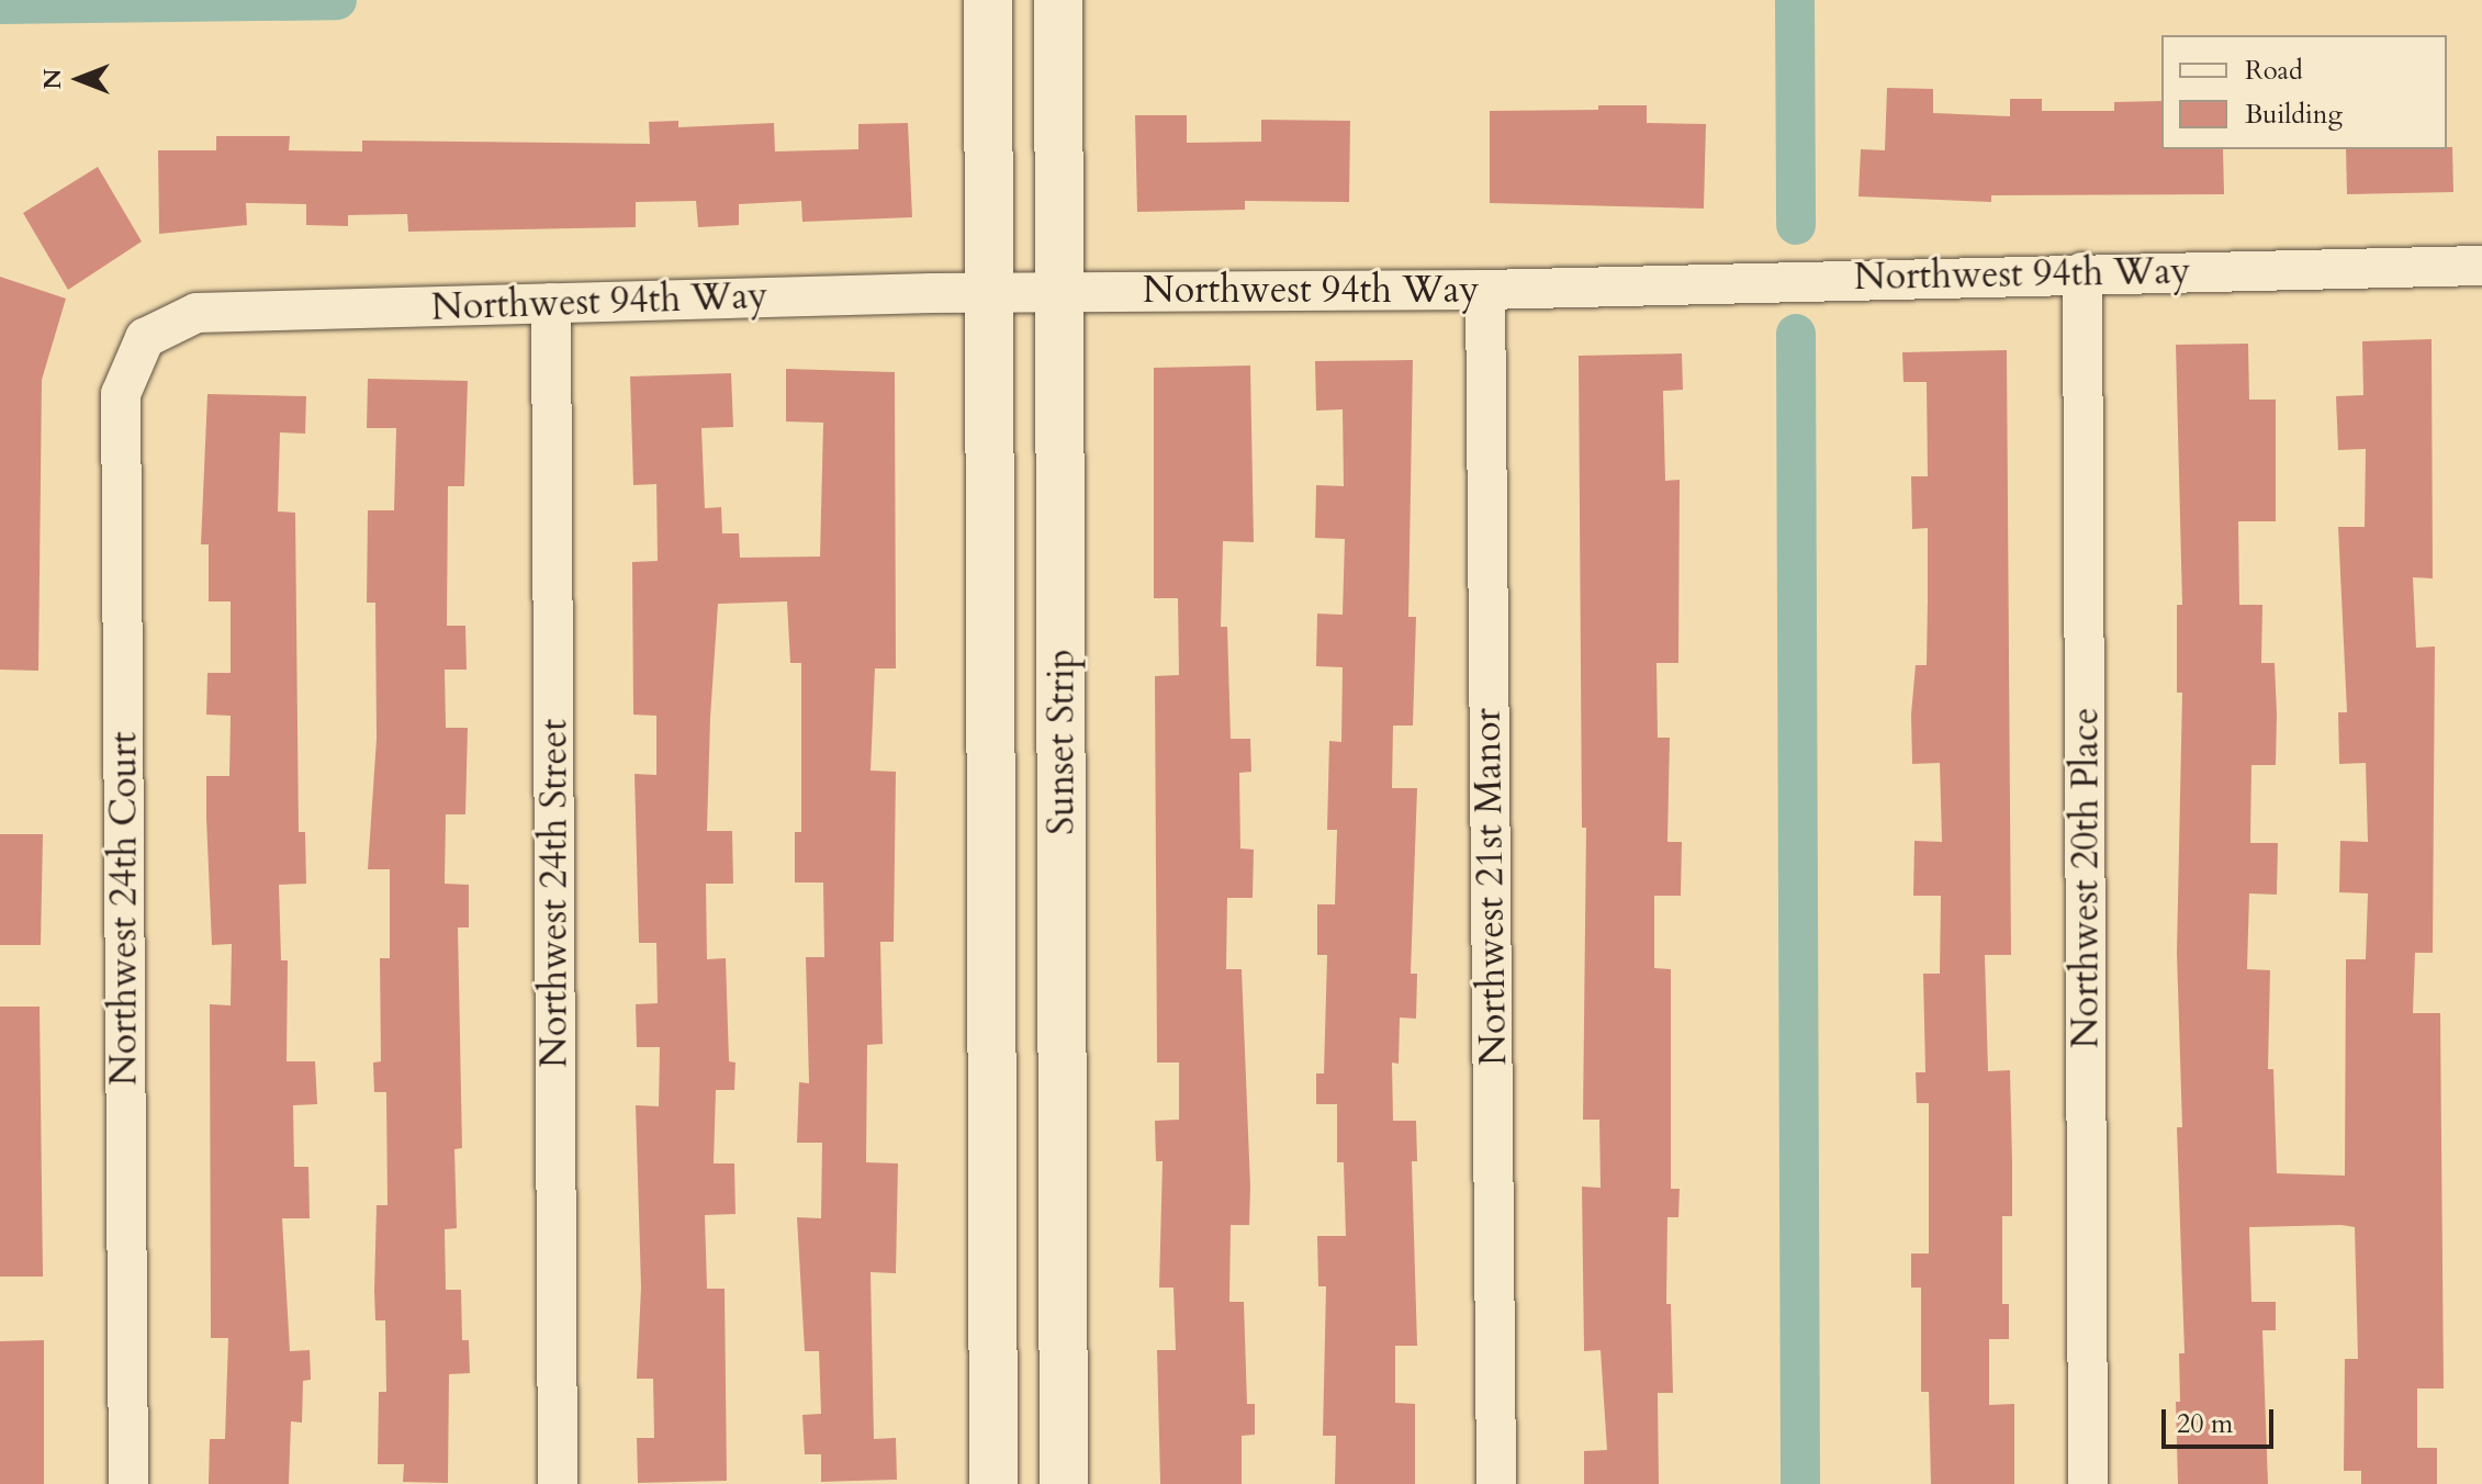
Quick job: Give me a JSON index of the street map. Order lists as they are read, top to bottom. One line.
{"streets":{"street":["Northwest 94th Way","Sunset Strip","Northwest 20th Place","Northwest 21st Manor","Northwest 24th Street","Northwest 24th Court"]},"crossings":[["Northwest 94th Way","Sunset Strip"],["Northwest 94th Way","Northwest 20th Place"],["Northwest 94th Way","Northwest 21st Manor"],["Northwest 94th Way","Northwest 24th Street"],["Northwest 94th Way","Northwest 24th Court"]],"legend":["Road","Building"],"scale_bar":"20 m","north":"left"}
